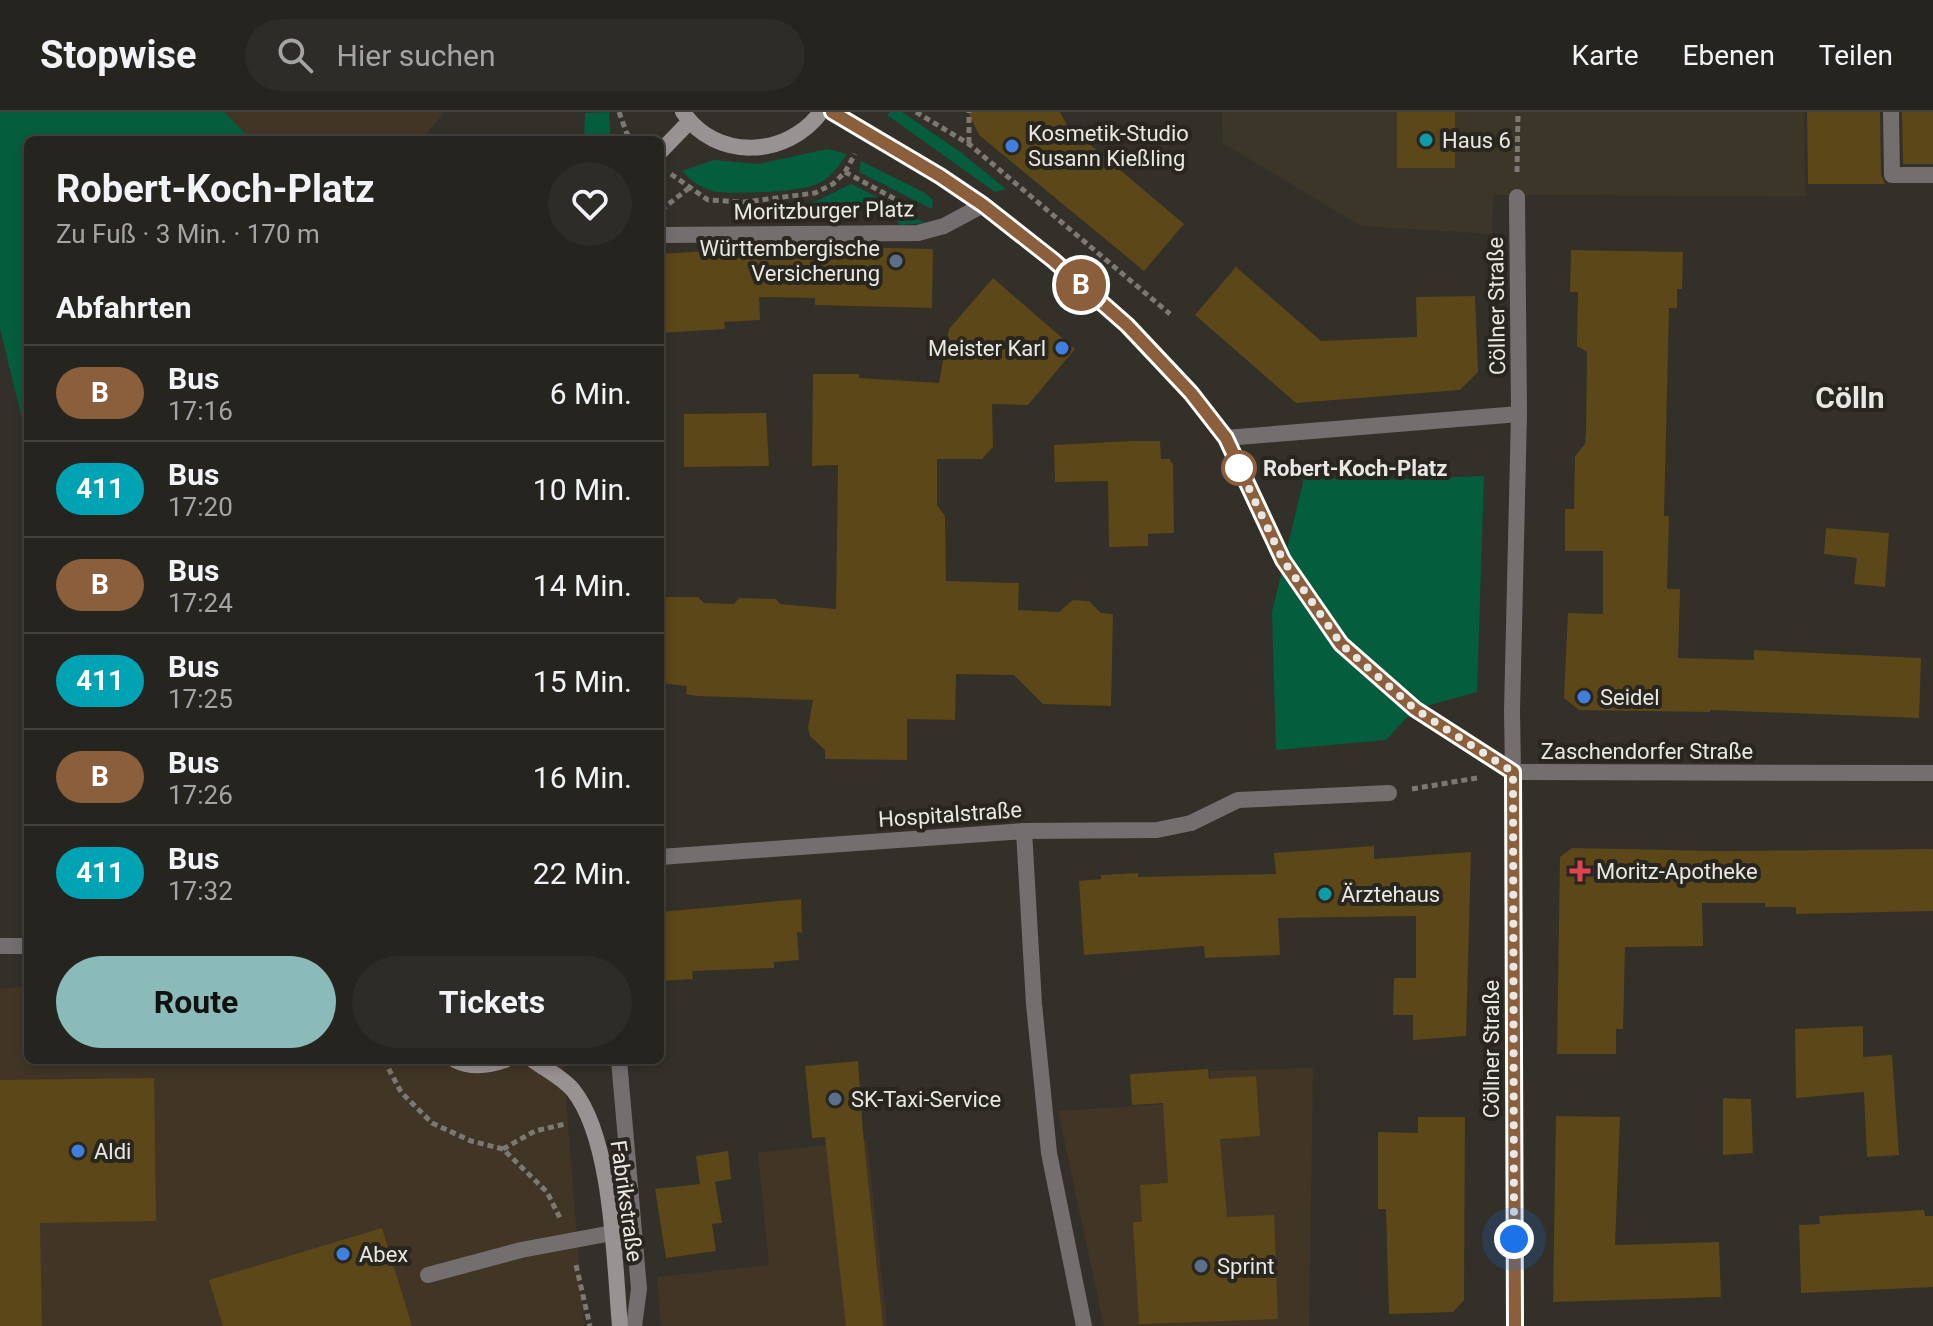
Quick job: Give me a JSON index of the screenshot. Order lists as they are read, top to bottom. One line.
{"streets":{"street":["Moritzburger Platz","Cöllner Straße","Zaschendorfer Straße","Hospitalstraße","Fabrikstraße"]},"crossings":[["Moritzburger Platz","Zaschendorfer Straße"],["Cöllner Straße","Zaschendorfer Straße"]],"districts":["Cölln"],"places":{"other":["Haus 6","Kosmetik-Studio Susann Kießling","Württembergische Versicherung","Meister Karl","Robert-Koch-Platz","Seidel","Ärztehaus","SK-Taxi-Service","Aldi","Abex","Sprint"],"health":["Moritz-Apotheke"]},"lines":["bus line B"],"page":{"header":"Stopwise","search":"Hier suchen","nav":["Karte","Ebenen","Teilen"],"on_map":"B","heading":[["Robert-Koch-Platz","Zu Fuß · 3 Min. · 170 m"],"Abfahrten"],"list":[{"mark":"B","name":"Bus","note":"17:16","value":"6 Min."},{"mark":"411","name":"Bus","note":"17:20","value":"10 Min."},{"mark":"B","name":"Bus","note":"17:24","value":"14 Min."},{"mark":"411","name":"Bus","note":"17:25","value":"15 Min."},{"mark":"B","name":"Bus","note":"17:26","value":"16 Min."},{"mark":"411","name":"Bus","note":"17:32","value":"22 Min."}],"buttons":["Route","Tickets"]}}
